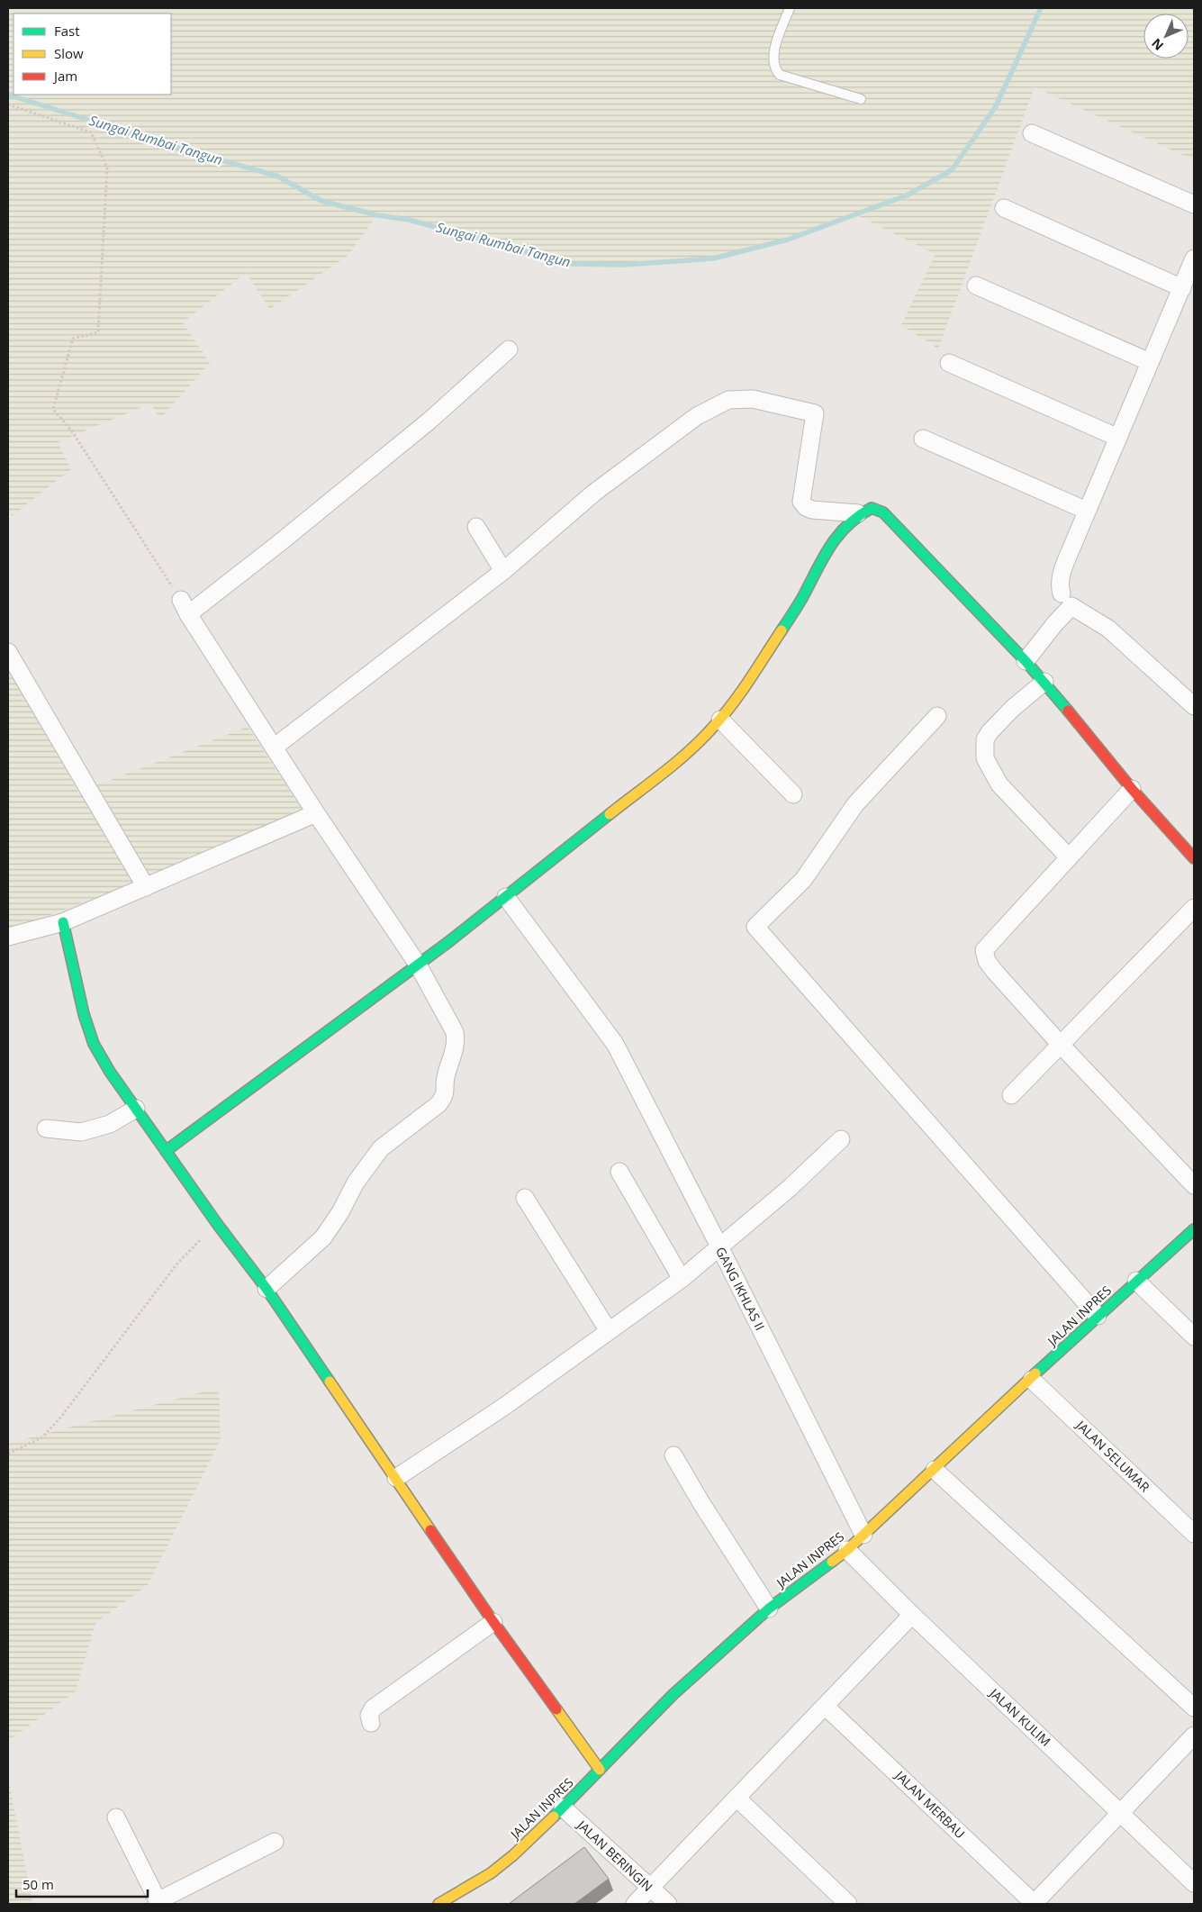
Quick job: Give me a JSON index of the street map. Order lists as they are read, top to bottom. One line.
{"streets":{"street":["GANG IKHLAS II","JALAN INPRES","JALAN SELUMAR","JALAN KULIM","JALAN MERBAU","JALAN BERINGIN"]},"crossings":[["GANG IKHLAS II","JALAN INPRES"],["JALAN INPRES","JALAN SELUMAR"],["JALAN INPRES","JALAN KULIM"],["JALAN INPRES","JALAN BERINGIN"]],"water":["Sungai Rumbai Tangun"],"legend":["Fast","Slow","Jam"],"scale_bar":"50 m","north":"bottom left"}
